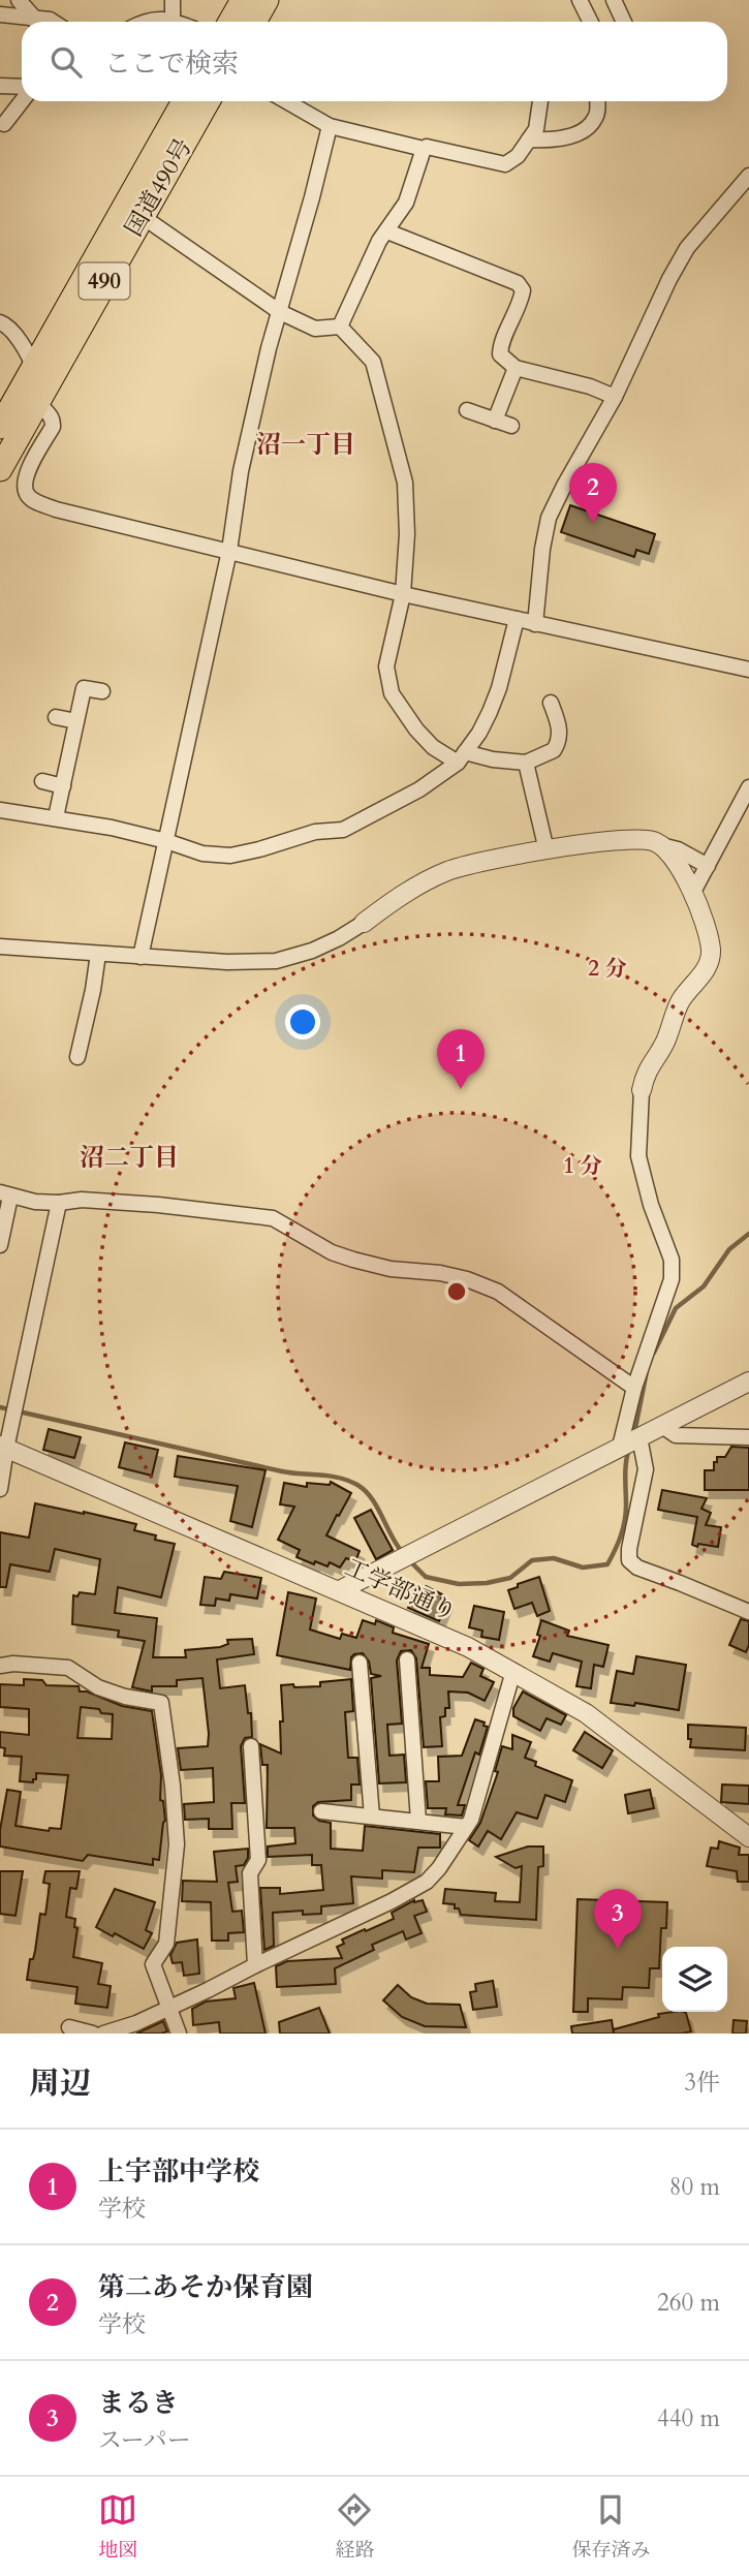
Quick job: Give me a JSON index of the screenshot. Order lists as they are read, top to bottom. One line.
{"streets":{"highway":["国道490号","490"],"street":["工学部通り"]},"districts":["沼一丁目","沼二丁目"],"page":{"search":"ここで検索","pins":["2","1","3"],"heading":["周辺","3件"],"list":[{"mark":"1","name":"上宇部中学校","note":"学校","value":"80 m"},{"mark":"2","name":"第二あそか保育園","note":"学校","value":"260 m"},{"mark":"3","name":"まるき","note":"スーパー","value":"440 m"}],"nav":["地図","経路","保存済み"]},"rings":["2 分","1 分"]}
